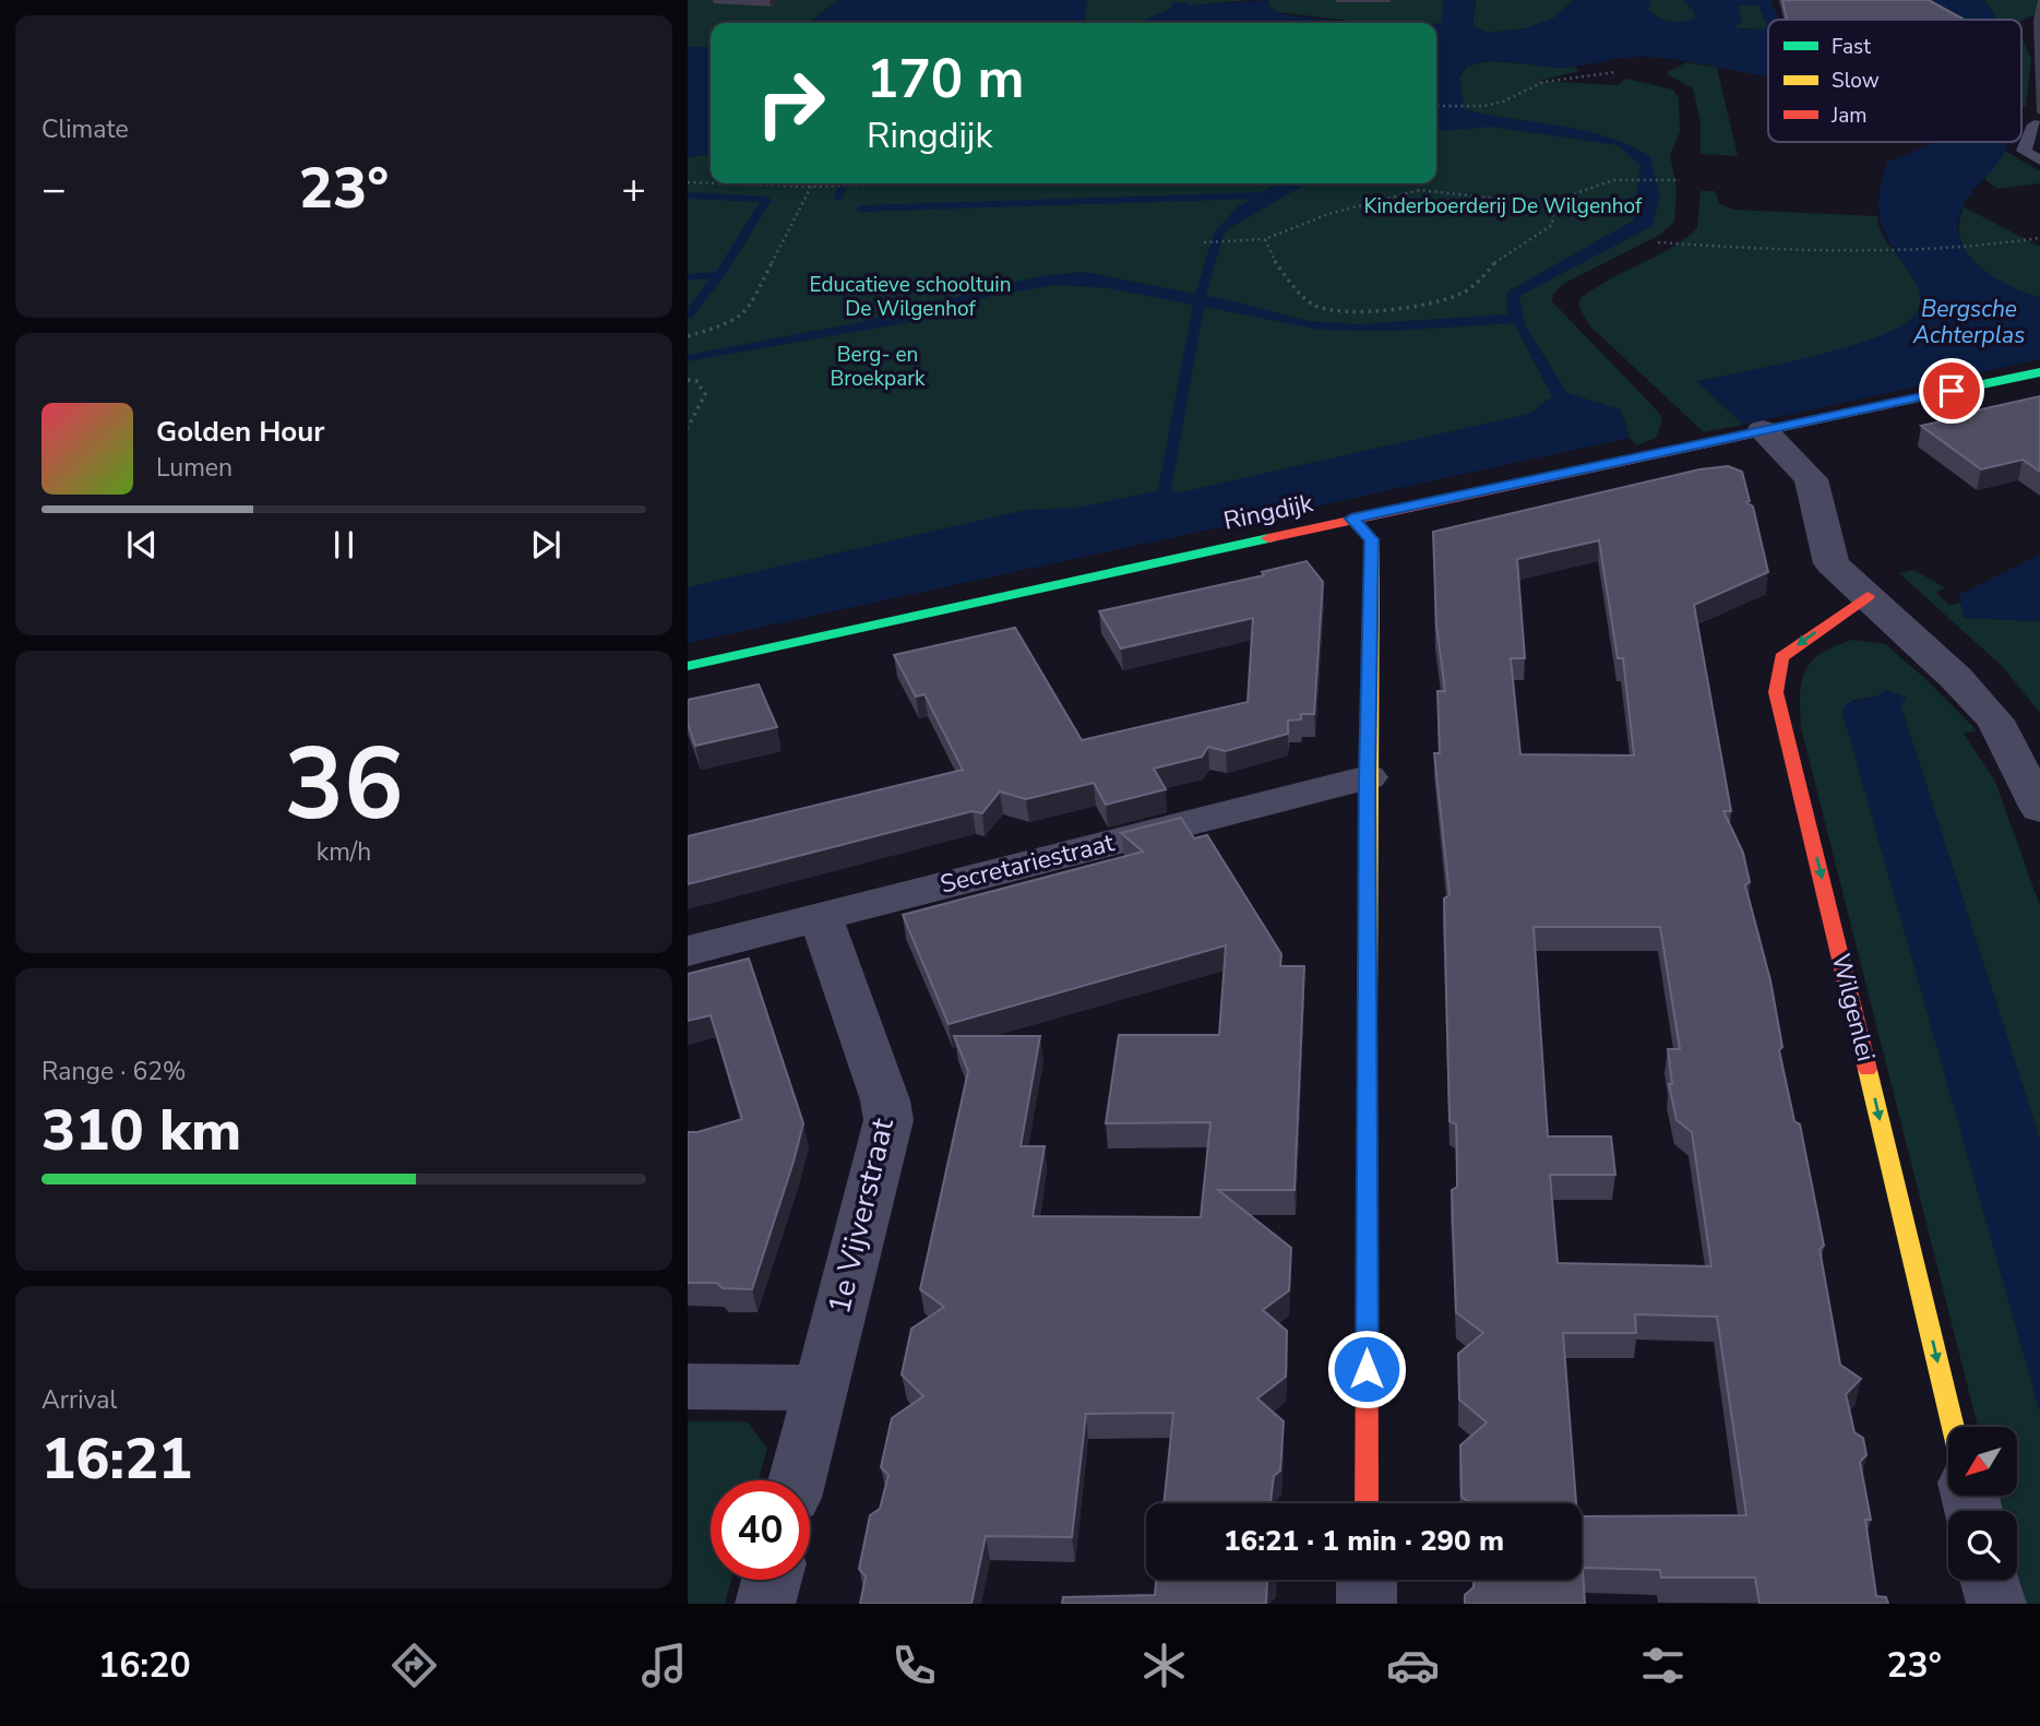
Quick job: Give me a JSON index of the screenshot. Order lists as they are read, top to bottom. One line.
{"streets":{"street":["Ringdijk","Secretariestraat","Wilgenlei","1e Vijverstraat"]},"crossings":[["Secretariestraat","1e Vijverstraat"]],"one_way":["Wilgenlei"],"water":["Bergsche Achterplas"],"parks":["Kinderboerderij De Wilgenhof","Educatieve schooltuin De Wilgenhof","Berg- en Broekpark"],"legend":["Fast","Slow","Jam"],"north":"bottom left","page":{"tile":["Climate",["36","km/h"],["Range · 62%","310 km"],["Arrival","16:21"]],"turn":["170 m","Ringdijk"],"heat":["−","23°","+"],"song":["Golden Hour","Lumen"],"limit":"40","trip":"16:21 · 1 min · 290 m","tabs":["16:20","23°"]}}
